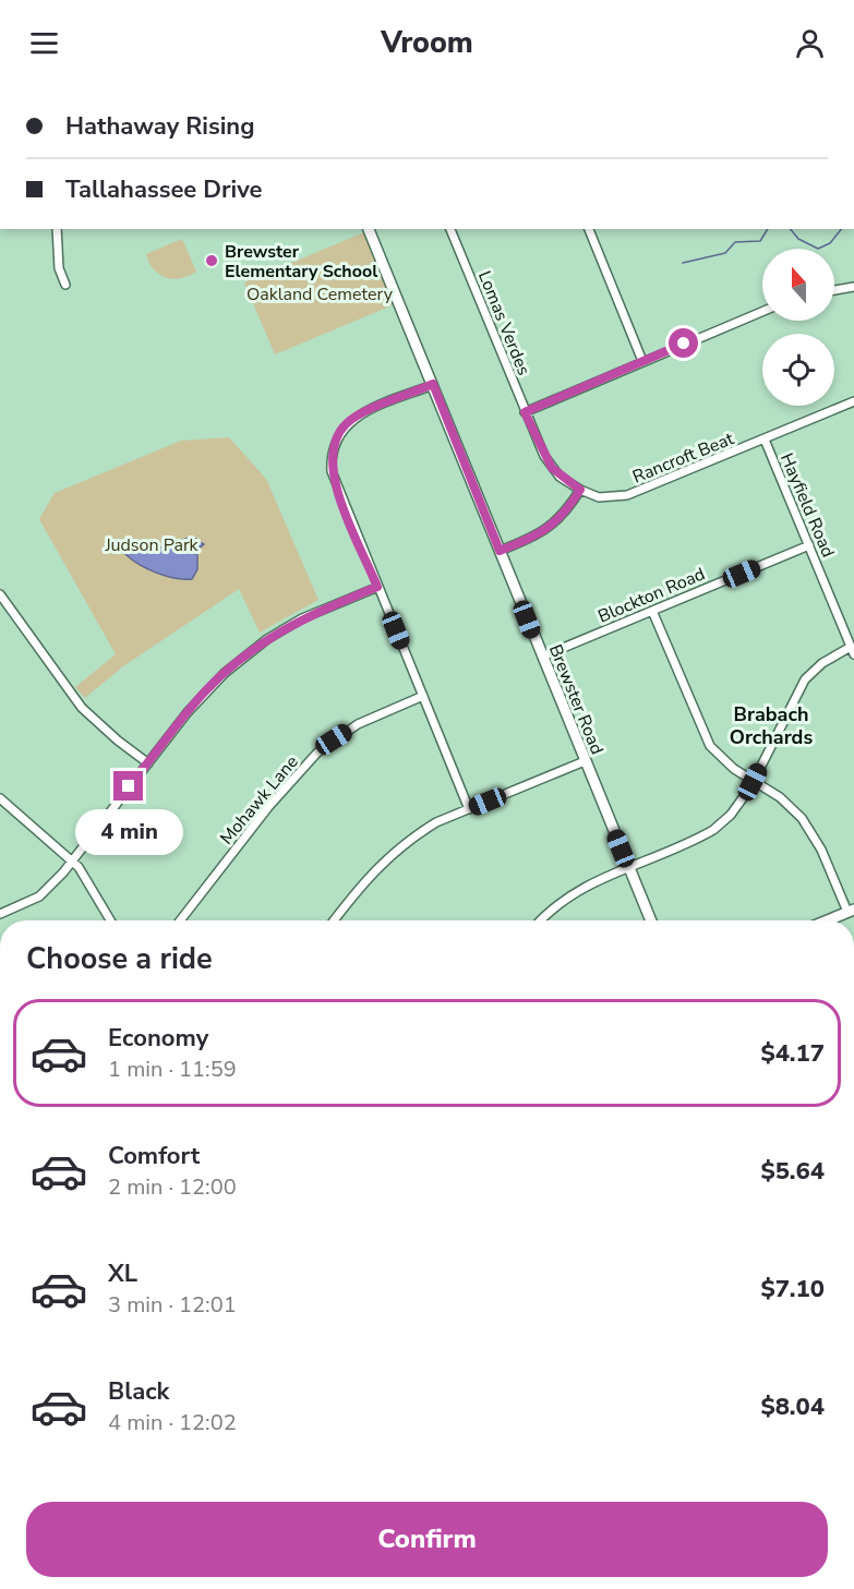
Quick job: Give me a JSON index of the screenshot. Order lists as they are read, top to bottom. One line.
{"streets":{"street":["Lomas Verdes","Rancroft Beat","Hayfield Road","Blockton Road","Brewster Road","Mohawk Lane"]},"crossings":[["Lomas Verdes","Rancroft Beat"],["Rancroft Beat","Hayfield Road"],["Hayfield Road","Blockton Road"],["Blockton Road","Brewster Road"]],"districts":["Brabach Orchards"],"parks":["Oakland Cemetery","Judson Park"],"places":["Brewster Elementary School"],"north":"top","page":{"header":"Vroom","banner":["Hathaway Rising","Tallahassee Drive"],"bubble":"4 min","heading":"Choose a ride","list":[{"name":"Economy","note":"1 min · 11:59","value":"$4.17"},{"name":"Comfort","note":"2 min · 12:00","value":"$5.64"},{"name":"XL","note":"3 min · 12:01","value":"$7.10"},{"name":"Black","note":"4 min · 12:02","value":"$8.04"}],"buttons":"Confirm"}}
